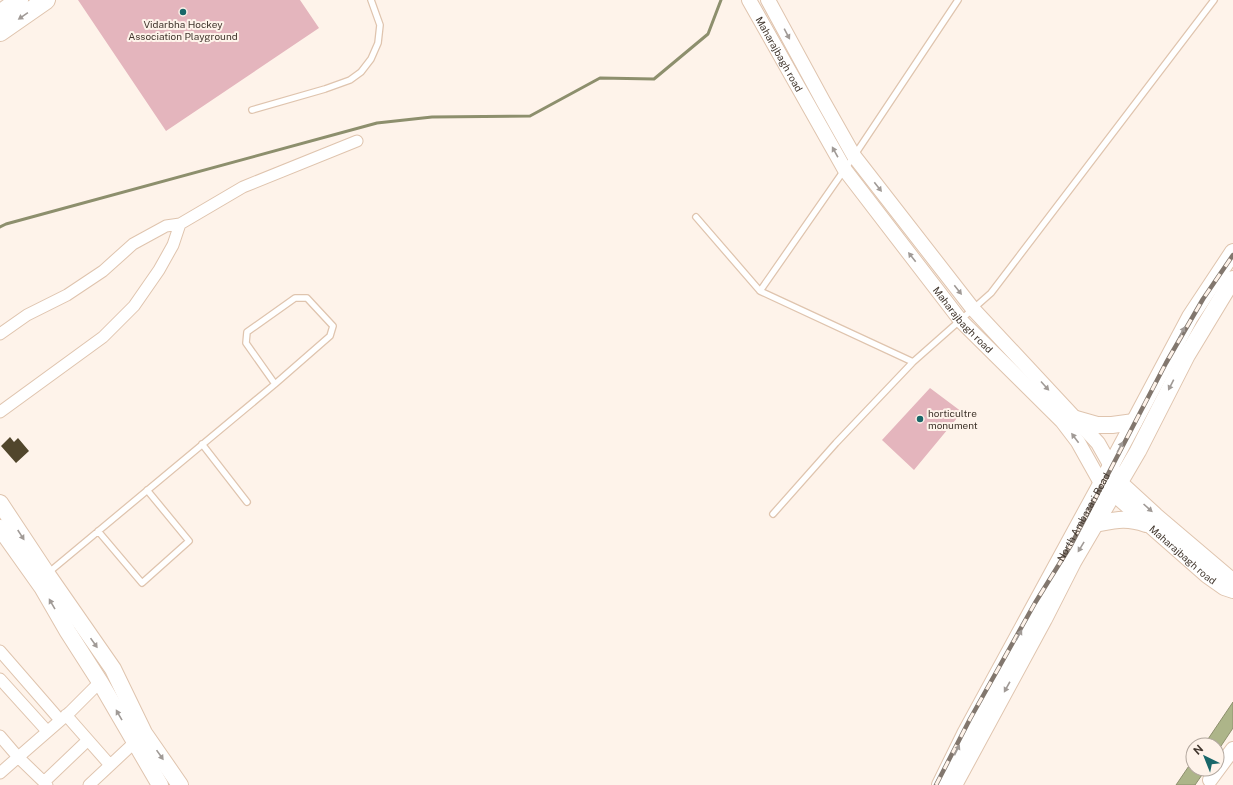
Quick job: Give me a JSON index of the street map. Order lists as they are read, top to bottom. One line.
{"streets":{"main road":["North Ambazari Road"],"street":["Maharajbagh road"]},"crossings":[["Maharajbagh road","North Ambazari Road"]],"places":["Vidarbha Hockey Association Playground","horticultre monument"],"north":"top left"}
